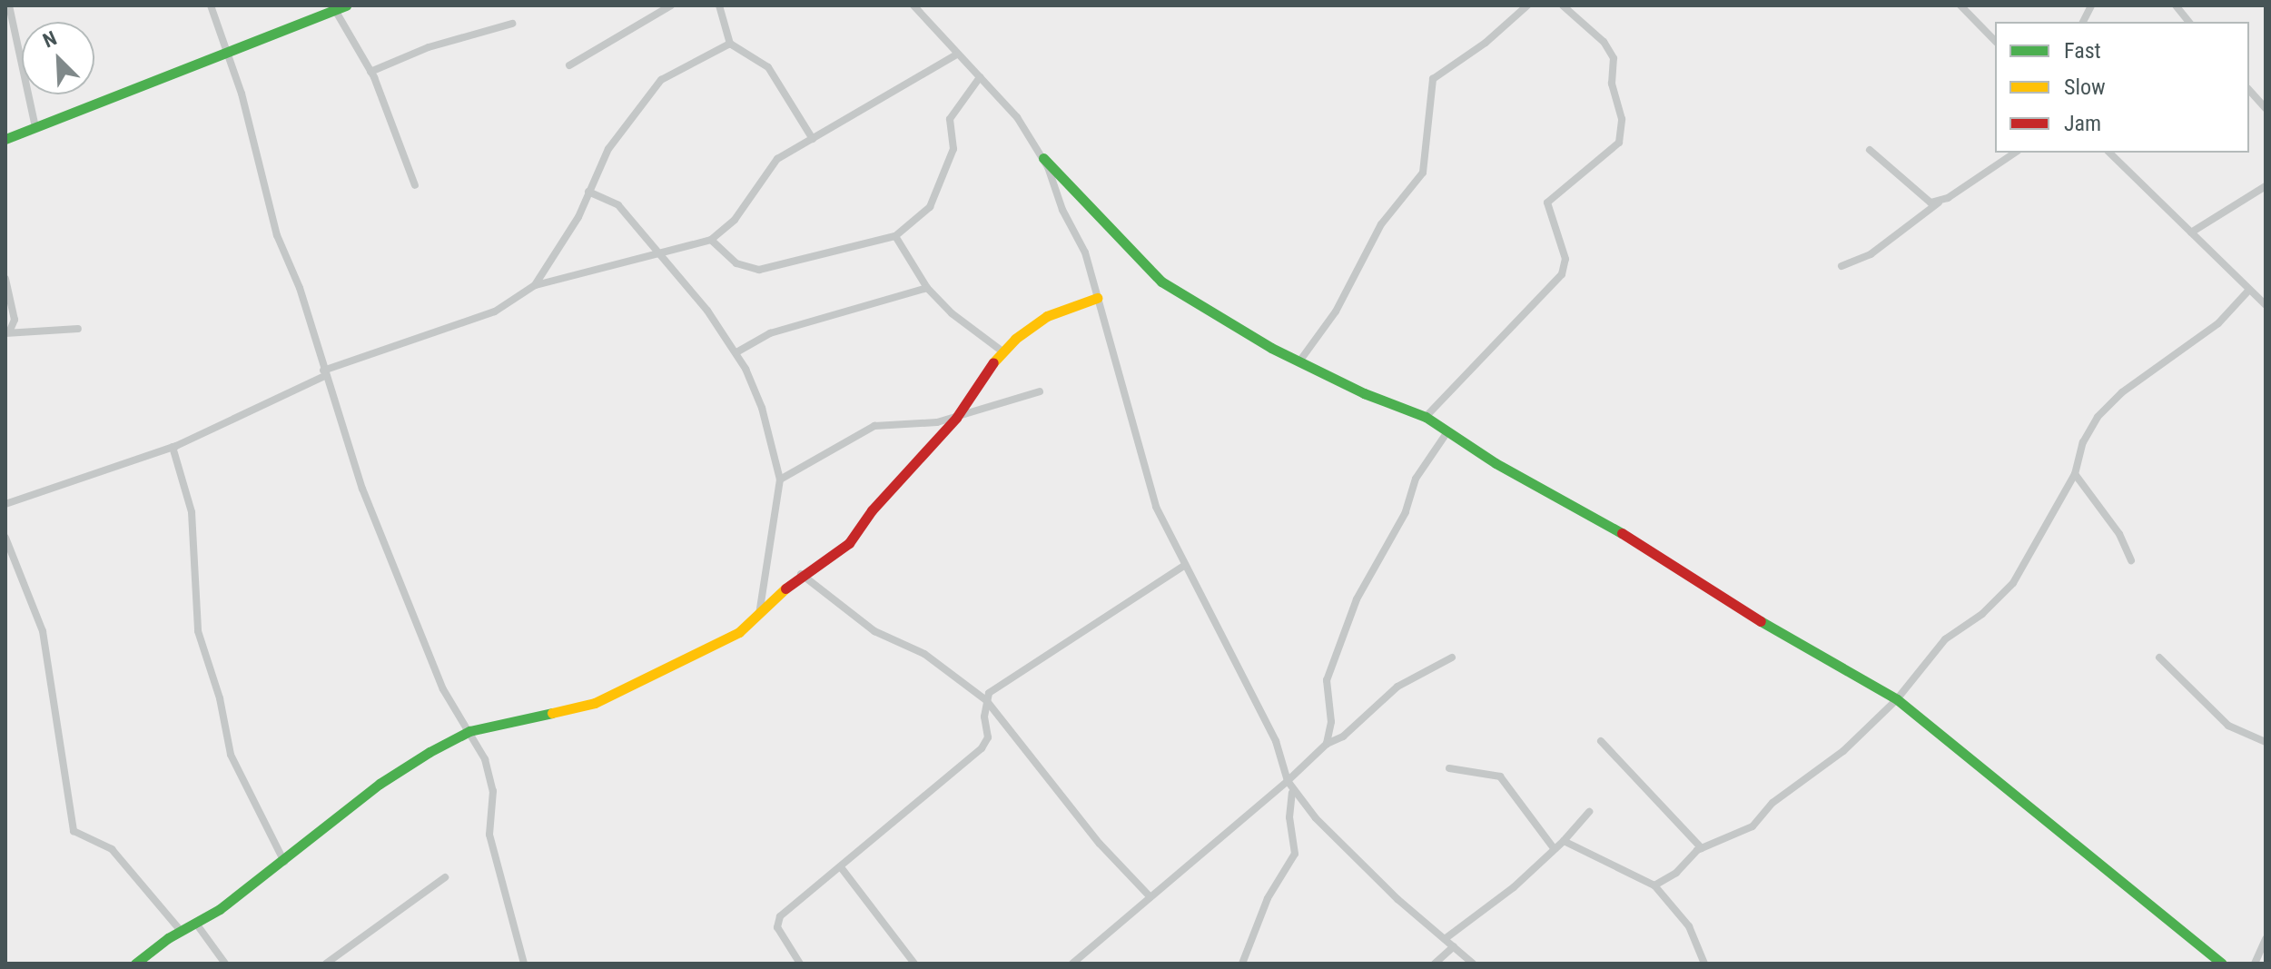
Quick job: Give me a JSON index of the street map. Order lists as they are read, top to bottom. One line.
{"legend":["Fast","Slow","Jam"],"north":"top left"}
